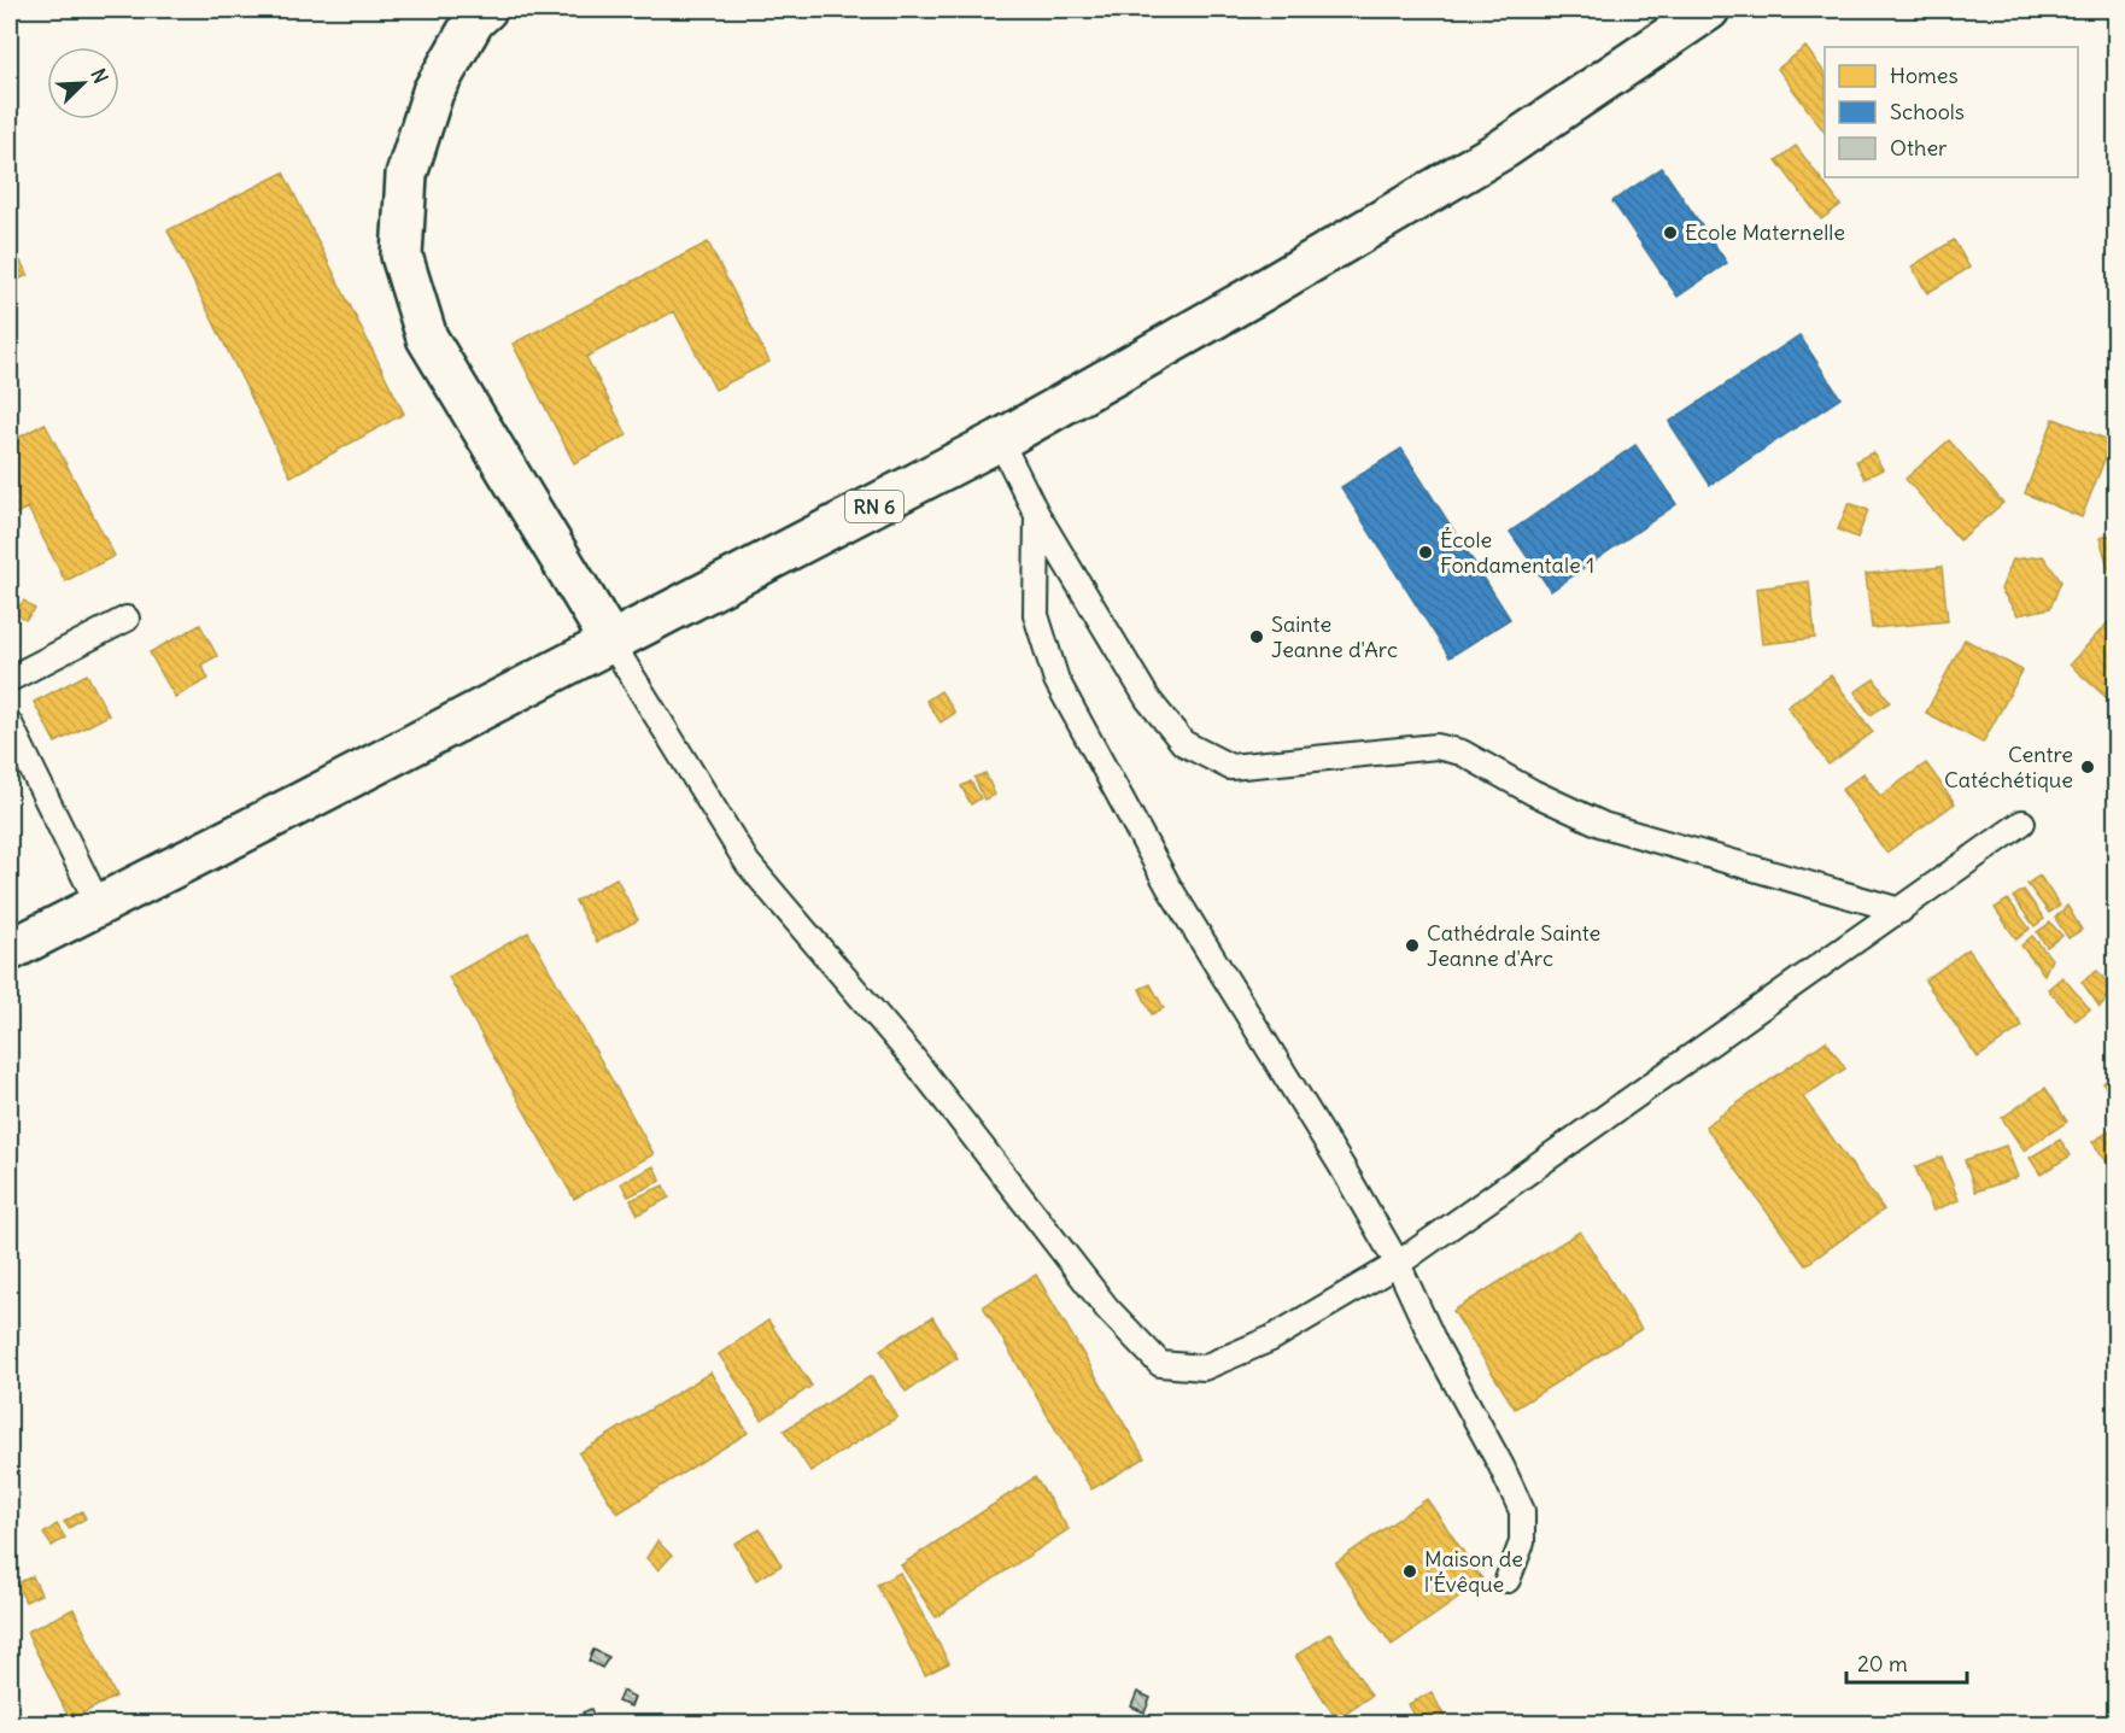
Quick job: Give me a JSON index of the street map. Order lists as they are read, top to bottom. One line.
{"streets":{"main road":["RN 6"]},"places":["Ecole Maternelle","École Fondamentale 1","Sainte Jeanne d'Arc","Centre Catéchétique","Cathédrale Sainte Jeanne d'Arc","Maison de l'Évêque"],"legend":["Homes","Schools","Other"],"scale_bar":"20 m","north":"top right"}
